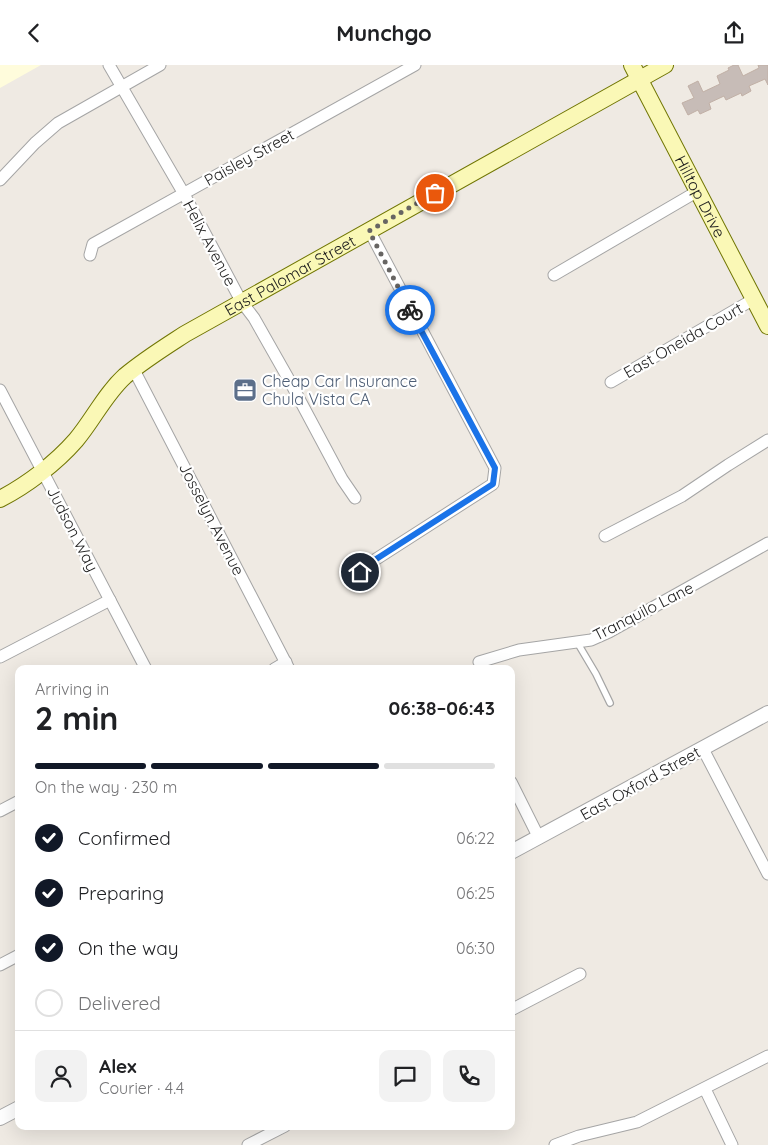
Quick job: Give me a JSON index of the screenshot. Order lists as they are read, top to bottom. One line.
{"streets":{"main road":["Hilltop Drive","East Palomar Street"],"street":["Paisley Street","Helix Avenue","East Oneida Court","Josselyn Avenue","Judson Way","Tranquilo Lane","East Oxford Street"]},"crossings":[["Paisley Street","Helix Avenue"],["Hilltop Drive","East Palomar Street"],["Hilltop Drive","East Oneida Court"],["Helix Avenue","East Palomar Street"],["East Palomar Street","Josselyn Avenue"],["East Palomar Street","Judson Way"]],"places":{"office":["Cheap Car Insurance Chula Vista CA"]},"page":{"header":"Munchgo","heading":["2 min","Arriving in","06:38–06:43"],"panel":["Alex","Courier · 4.4"],"bar":"On the way · 230 m","list":[["Confirmed","06:22"],["Preparing","06:25"],["On the way","06:30"],"Delivered"]}}
